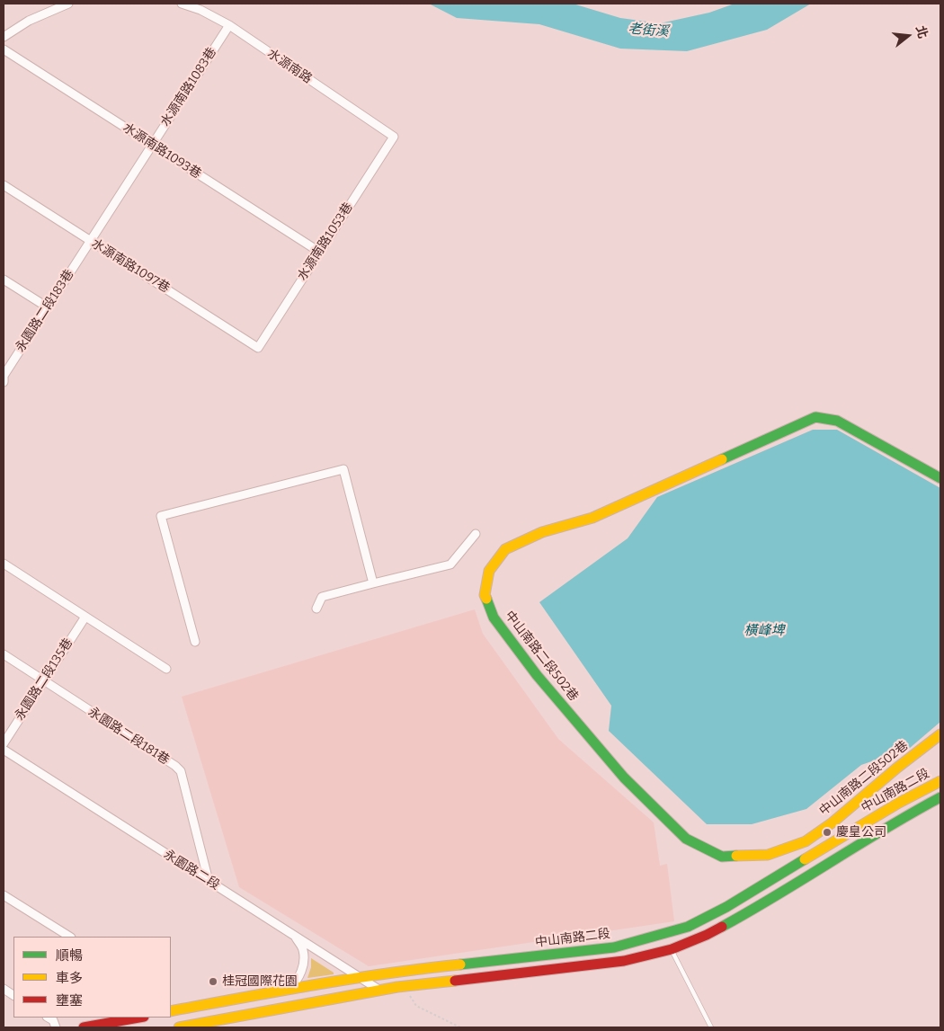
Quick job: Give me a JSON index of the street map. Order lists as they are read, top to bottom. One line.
{"streets":{"main road":["中山南路二段502巷","中山南路二段"],"street":["水源南路","水源南路1083巷","水源南路1093巷","水源南路1053巷","水源南路1097巷","永園路二段183巷","永園路二段135巷","永園路二段181巷","永園路二段"]},"crossings":[["水源南路","水源南路1083巷"],["水源南路","水源南路1053巷"],["水源南路1083巷","水源南路1093巷"],["水源南路1083巷","水源南路1097巷"],["水源南路1083巷","永園路二段183巷"],["水源南路1093巷","水源南路1053巷"],["水源南路1053巷","水源南路1097巷"],["水源南路1097巷","永園路二段183巷"],["永園路二段135巷","永園路二段181巷"],["永園路二段181巷","永園路二段"],["中山南路二段","永園路二段"]],"water":["老街溪","橫峰埤"],"places":["慶皇公司","桂冠國際花園"],"legend":["順暢","車多","壅塞"],"north":"right"}
